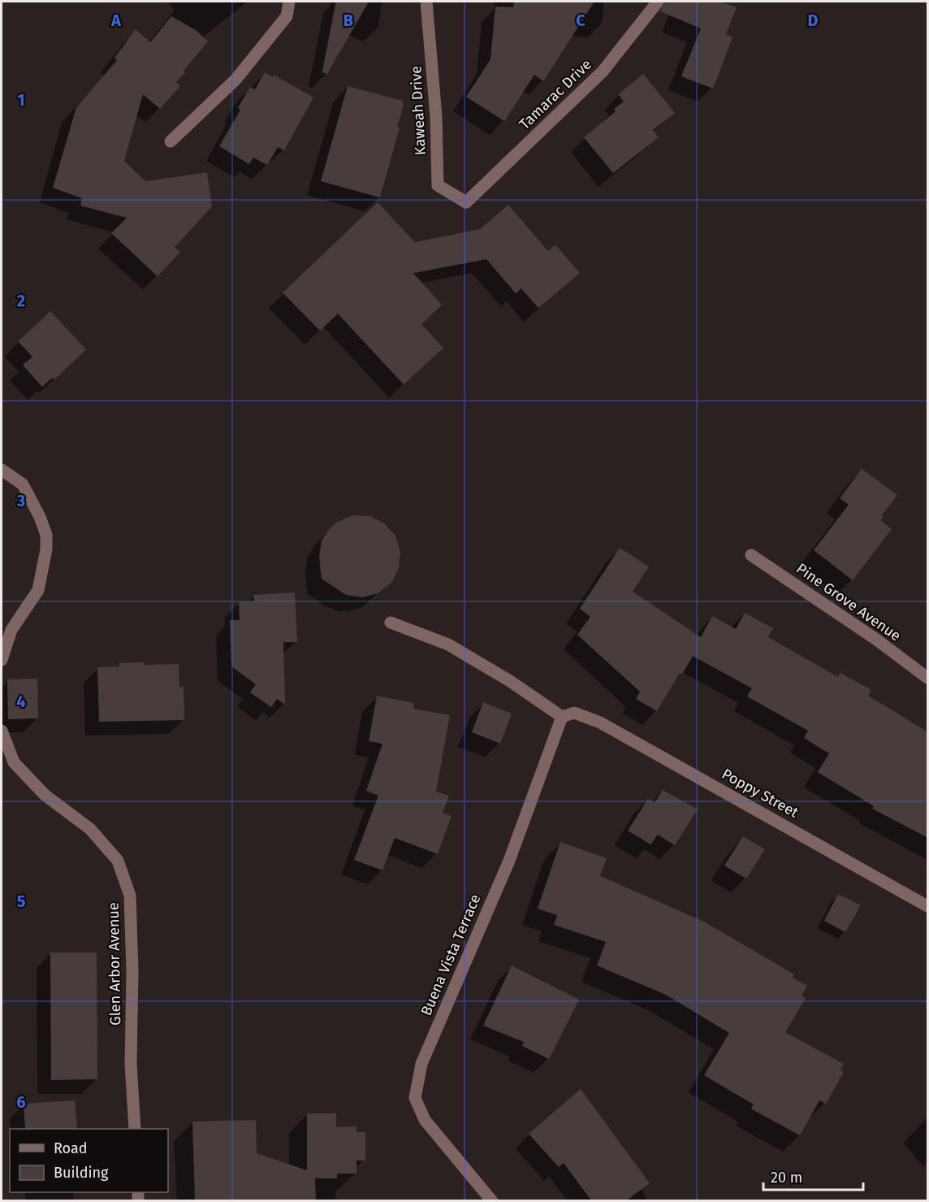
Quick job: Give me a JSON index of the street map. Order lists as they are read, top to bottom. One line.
{"streets":{"street":["Tamarac Drive","Kaweah Drive","Pine Grove Avenue","Poppy Street","Buena Vista Terrace","Glen Arbor Avenue"]},"crossings":[["Tamarac Drive","Kaweah Drive"],["Poppy Street","Buena Vista Terrace"]],"legend":["Road","Building"],"scale_bar":"20 m","grid":{"columns":["A","B","C","D"],"rows":["1","2","3","4","5","6"]}}
